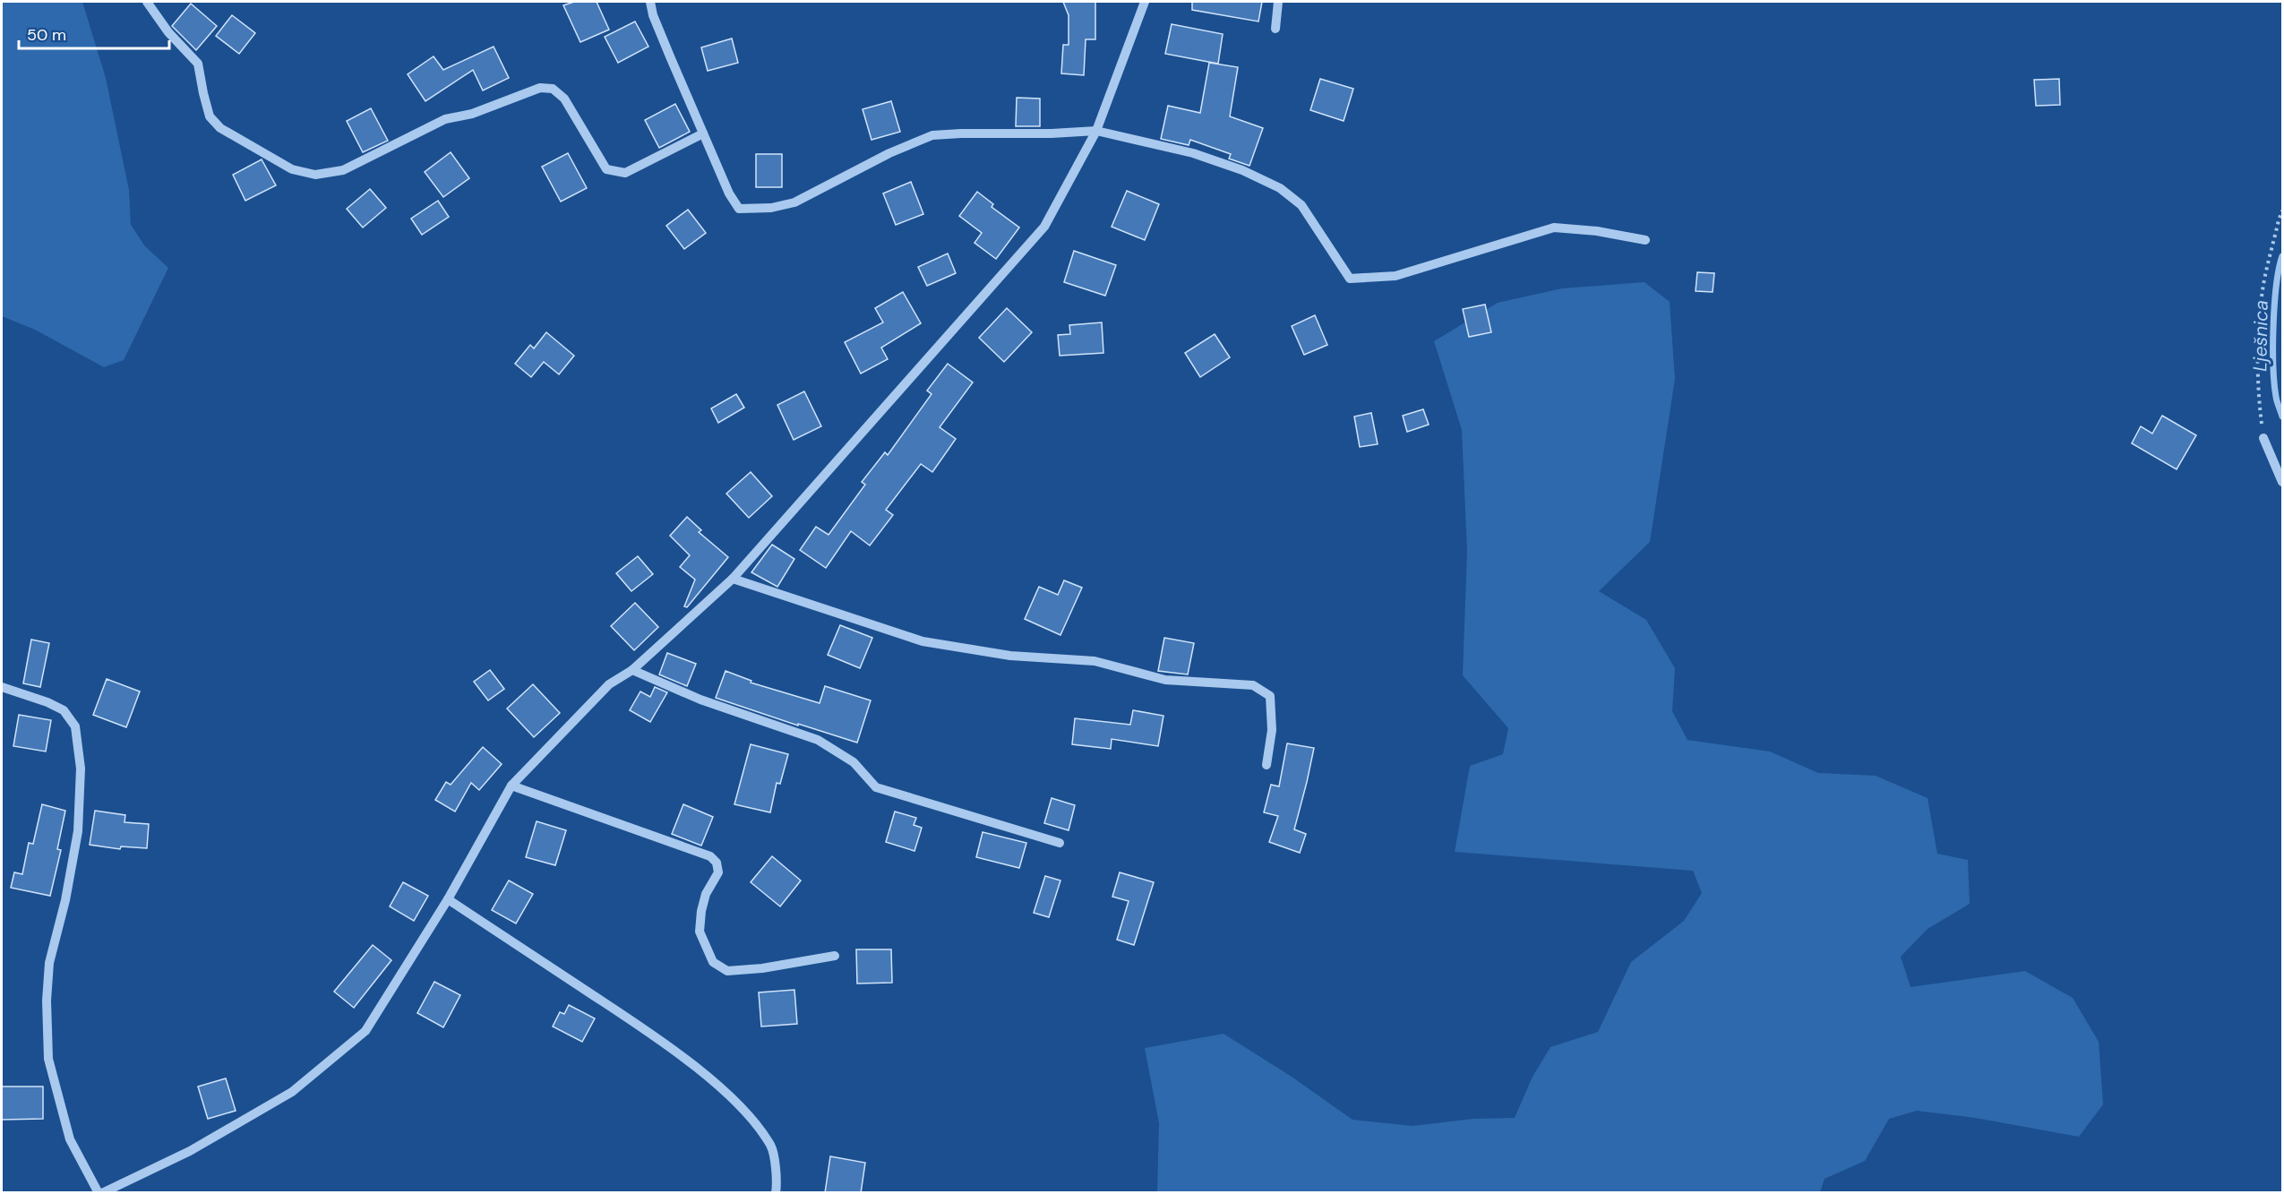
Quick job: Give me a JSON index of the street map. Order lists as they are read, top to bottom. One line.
{"water":["Lješnica"],"scale_bar":"50 m"}
